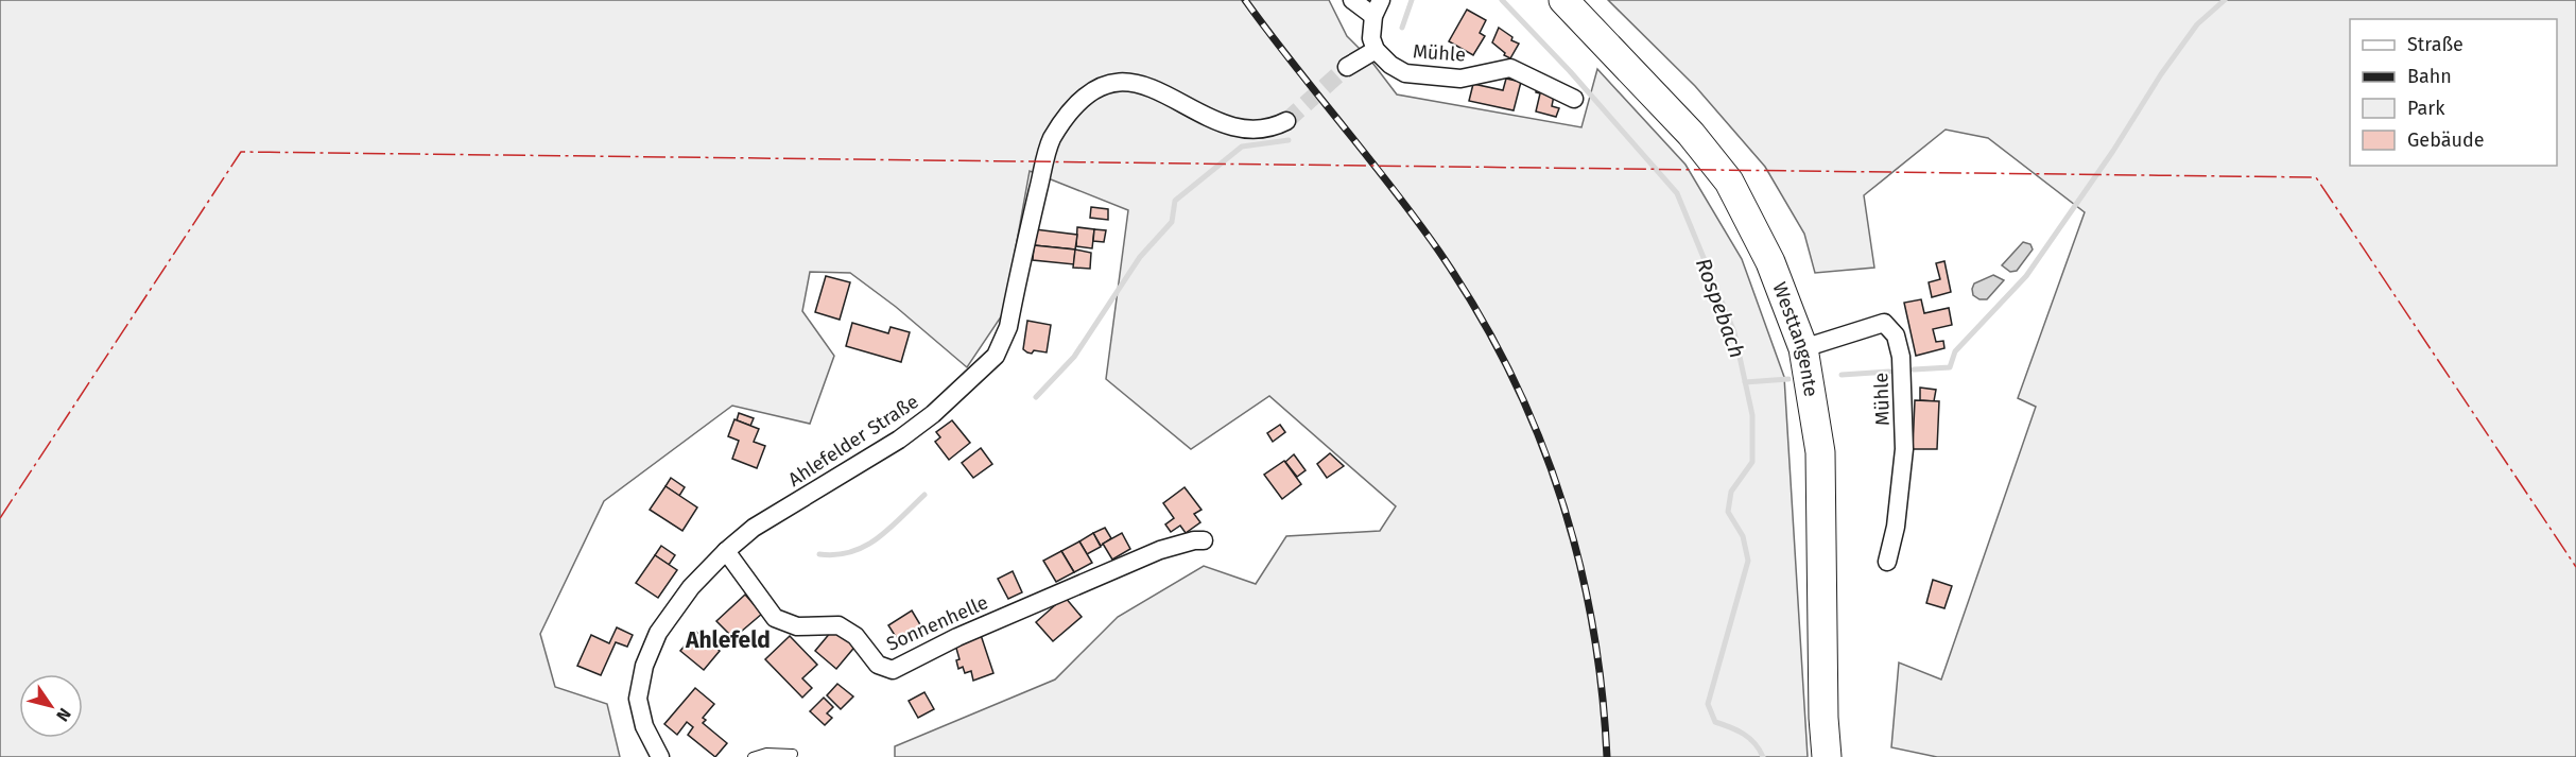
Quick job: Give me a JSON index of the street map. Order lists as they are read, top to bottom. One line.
{"streets":{"main road":["Westtangente"],"street":["Mühle","Ahlefelder Straße","Sonnenhelle"]},"crossings":[["Mühle","Westtangente"],["Ahlefelder Straße","Sonnenhelle"]],"districts":["Ahlefeld"],"water":["Rospebach"],"legend":["Straße","Bahn","Park","Gebäude"],"north":"bottom right"}
